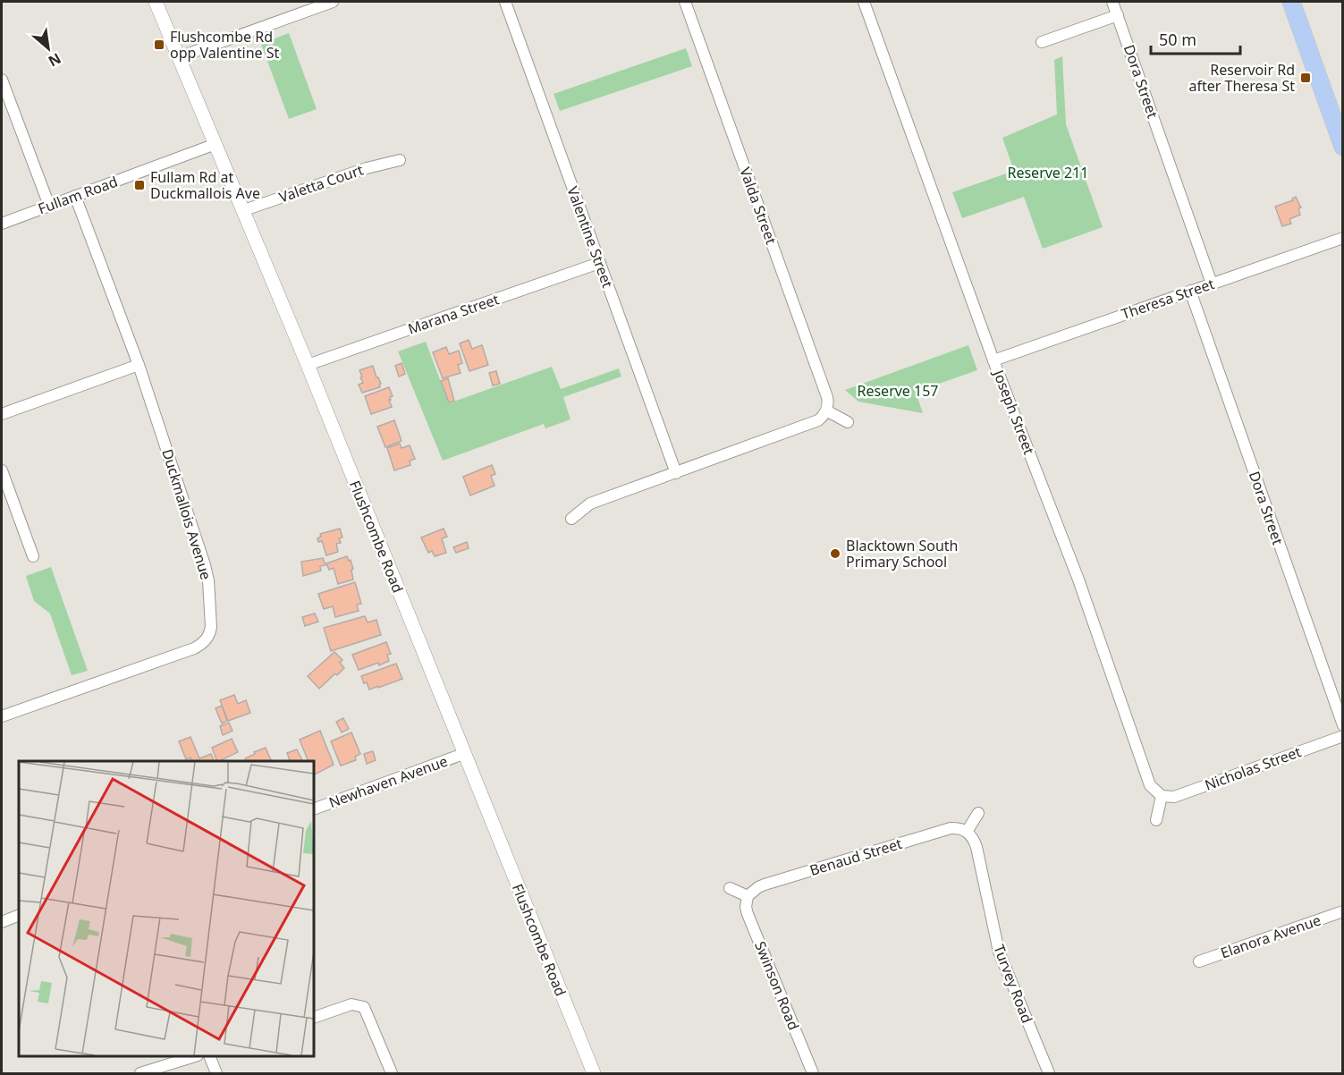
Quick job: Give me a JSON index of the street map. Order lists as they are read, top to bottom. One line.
{"streets":{"street":["Dora Street","Valetta Court","Fullam Road","Valda Street","Valentine Street","Theresa Street","Marana Street","Joseph Street","Duckmallois Avenue","Flushcombe Road","Nicholas Street","Newhaven Avenue","Benaud Street","Elanora Avenue","Turvey Road","Swinson Road"]},"crossings":[["Dora Street","Theresa Street"],["Valetta Court","Flushcombe Road"],["Fullam Road","Duckmallois Avenue"],["Fullam Road","Flushcombe Road"],["Valentine Street","Marana Street"],["Theresa Street","Joseph Street"],["Marana Street","Flushcombe Road"],["Joseph Street","Nicholas Street"],["Flushcombe Road","Newhaven Avenue"],["Benaud Street","Turvey Road"],["Benaud Street","Swinson Road"]],"parks":["Reserve 211","Reserve 157"],"places":{"transit":["Flushcombe Rd opp Valentine St","Reservoir Rd after Theresa St","Fullam Rd at Duckmallois Ave"],"other":["Blacktown South Primary School"]},"scale_bar":"50 m","north":"bottom right"}
